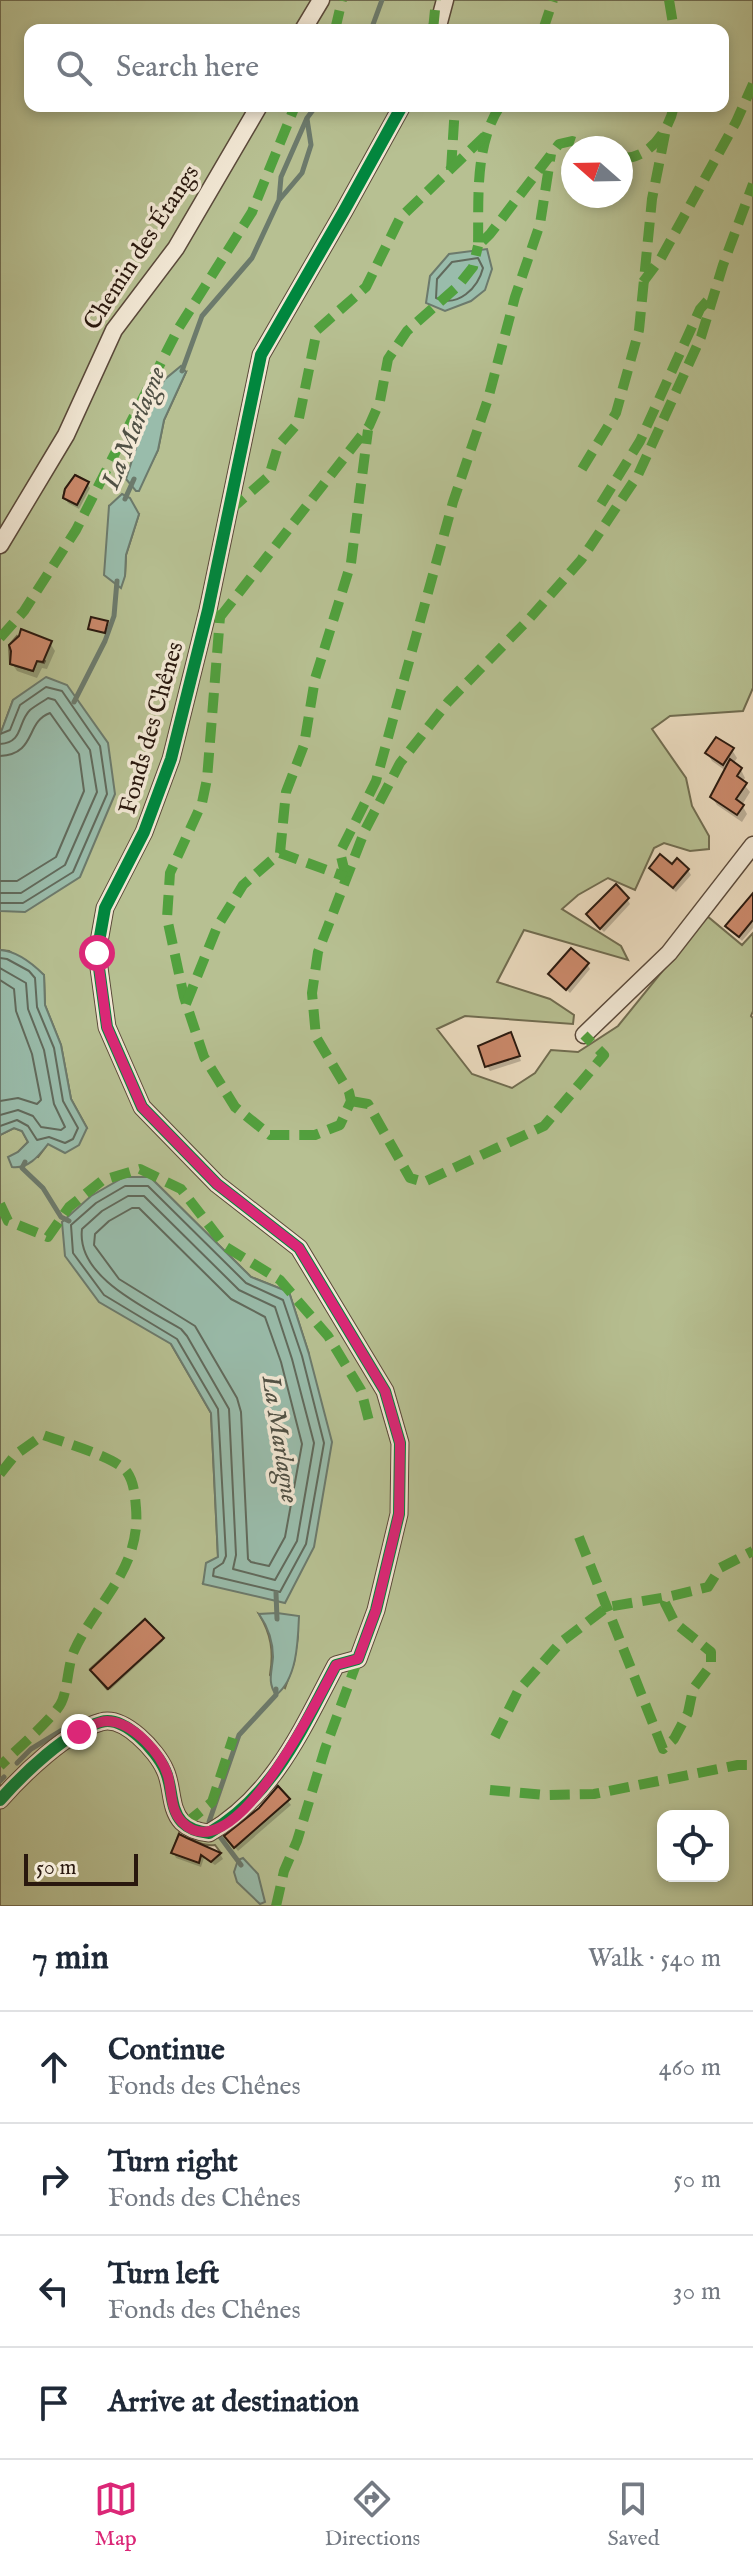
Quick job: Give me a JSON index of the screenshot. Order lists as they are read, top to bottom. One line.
{"streets":{"street":["Chemin des Étangs","Fonds des Chênes"]},"water":["La Marlagne"],"scale_bar":"50 m","north":"left","page":{"search":"Search here","scale":"50 m","heading":["7 min","Walk · 540 m"],"list":[["Continue","Fonds des Chênes","460 m"],["Turn right","Fonds des Chênes","50 m"],["Turn left","Fonds des Chênes","30 m"],"Arrive at destination"],"nav":["Map","Directions","Saved"]}}
